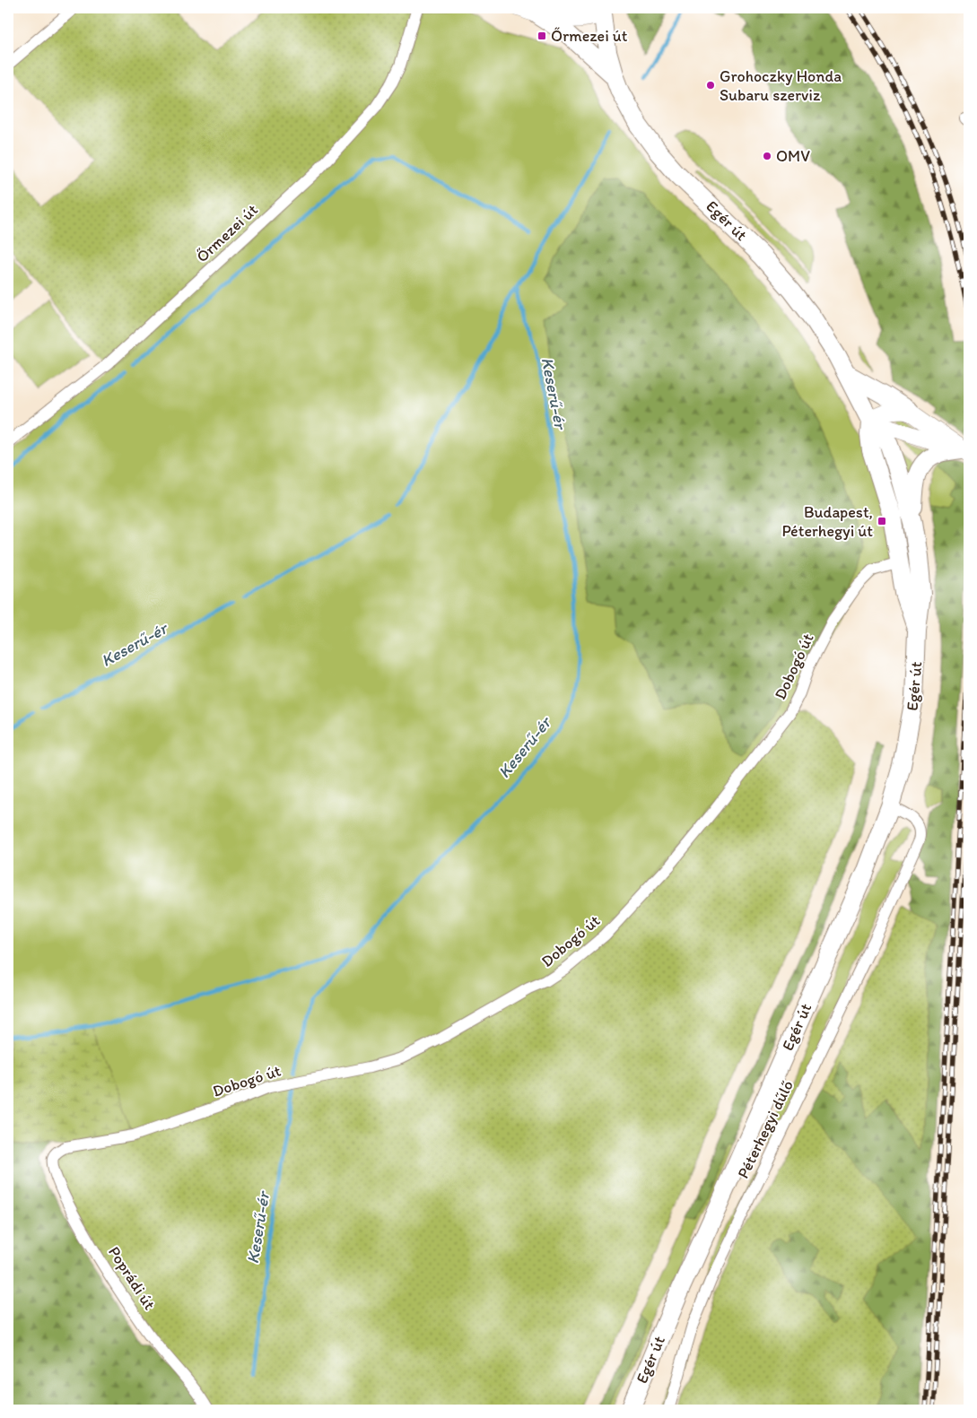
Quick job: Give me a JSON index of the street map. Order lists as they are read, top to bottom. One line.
{"streets":{"main road":["Egér út"],"street":["Őrmezei út","Dobogó út","Péterhegyi dűlő","Poprádi út"]},"crossings":[["Egér út","Dobogó út"],["Egér út","Péterhegyi dűlő"],["Dobogó út","Poprádi út"]],"water":["Keserű-ér"],"places":{"transit":["Őrmezei út","Budapest, Péterhegyi út"],"other":["Grohoczky Honda Subaru szerviz","OMV"]}}
